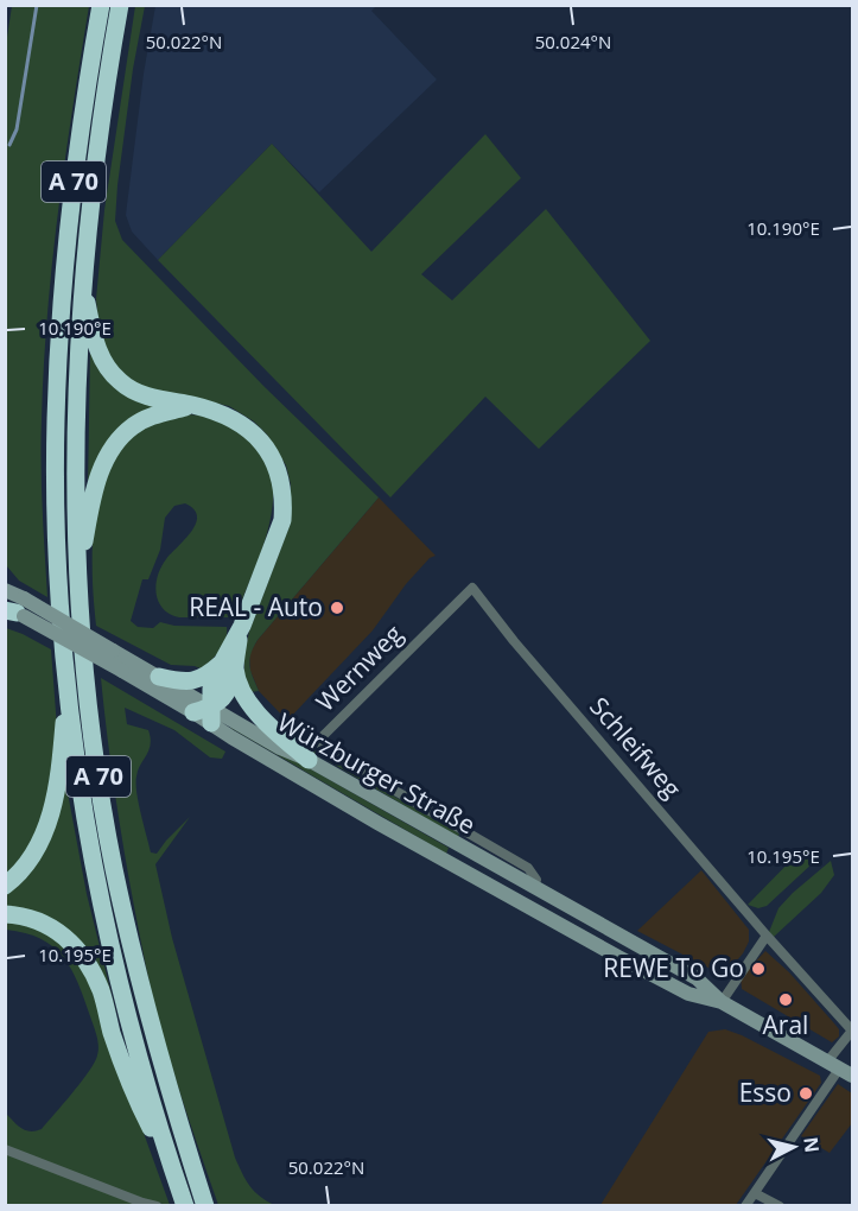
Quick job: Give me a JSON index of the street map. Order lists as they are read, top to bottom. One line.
{"streets":{"highway":["A 70"],"main road":["Würzburger Straße"],"street":["Wernweg","Schleifweg"]},"crossings":[["Wernweg","Schleifweg"],["Wernweg","Würzburger Straße"],["Schleifweg","Würzburger Straße"]],"places":["REAL - Auto","REWE To Go","Aral","Esso"],"north":"right","coordinates":["50.022°N","50.024°N","10.190°E","10.195°E"]}
